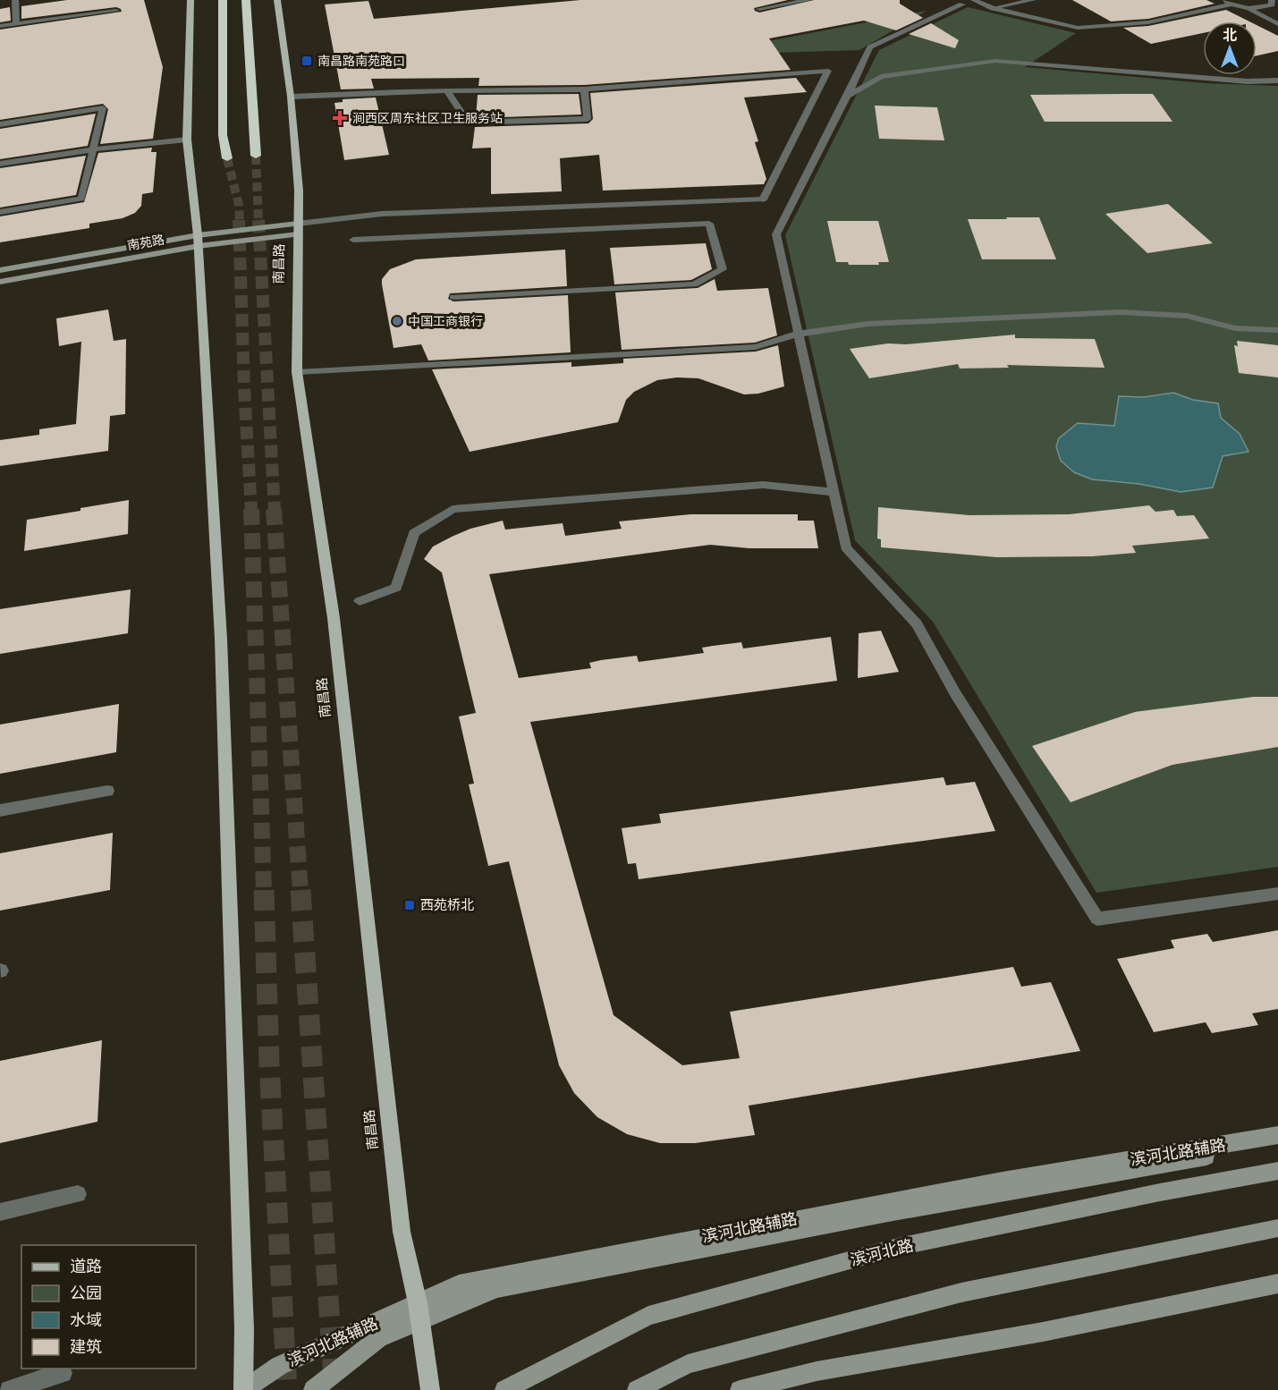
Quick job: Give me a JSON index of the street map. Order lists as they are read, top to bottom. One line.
{"streets":{"main road":["南苑路","南昌路","滨河北路辅路","滨河北路"]},"crossings":[["南苑路","南昌路"],["南昌路","滨河北路辅路"]],"places":{"transit":["南昌路南苑路口","西苑桥北"],"health":["涧西区周东社区卫生服务站"],"other":["中国工商银行"]},"legend":["道路","公园","水域","建筑"],"north":"top"}
